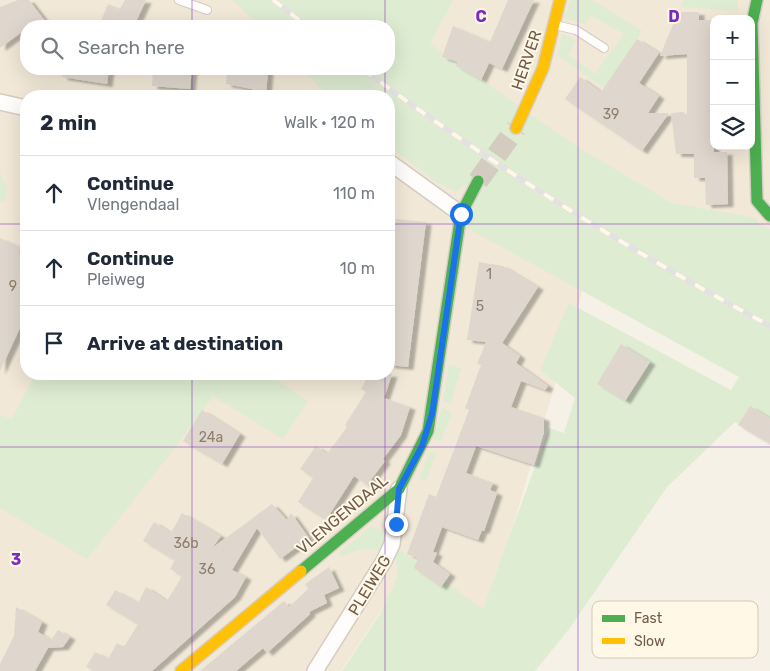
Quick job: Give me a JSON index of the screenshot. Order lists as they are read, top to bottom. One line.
{"streets":{"street":["HERVER","VLENGENDAAL","PLEIWEG"]},"crossings":[["VLENGENDAAL","PLEIWEG"]],"house_numbers":["39","1","9","5","24a","36b","36"],"legend":["Fast","Slow"],"page":{"map_buttons":["+","−"],"search":"Search here","heading":["2 min","Walk · 120 m"],"list":[["Continue","Vlengendaal","110 m"],["Continue","Pleiweg","10 m"],"Arrive at destination"]},"grid":{"columns":["C","D"],"rows":["3"]}}
